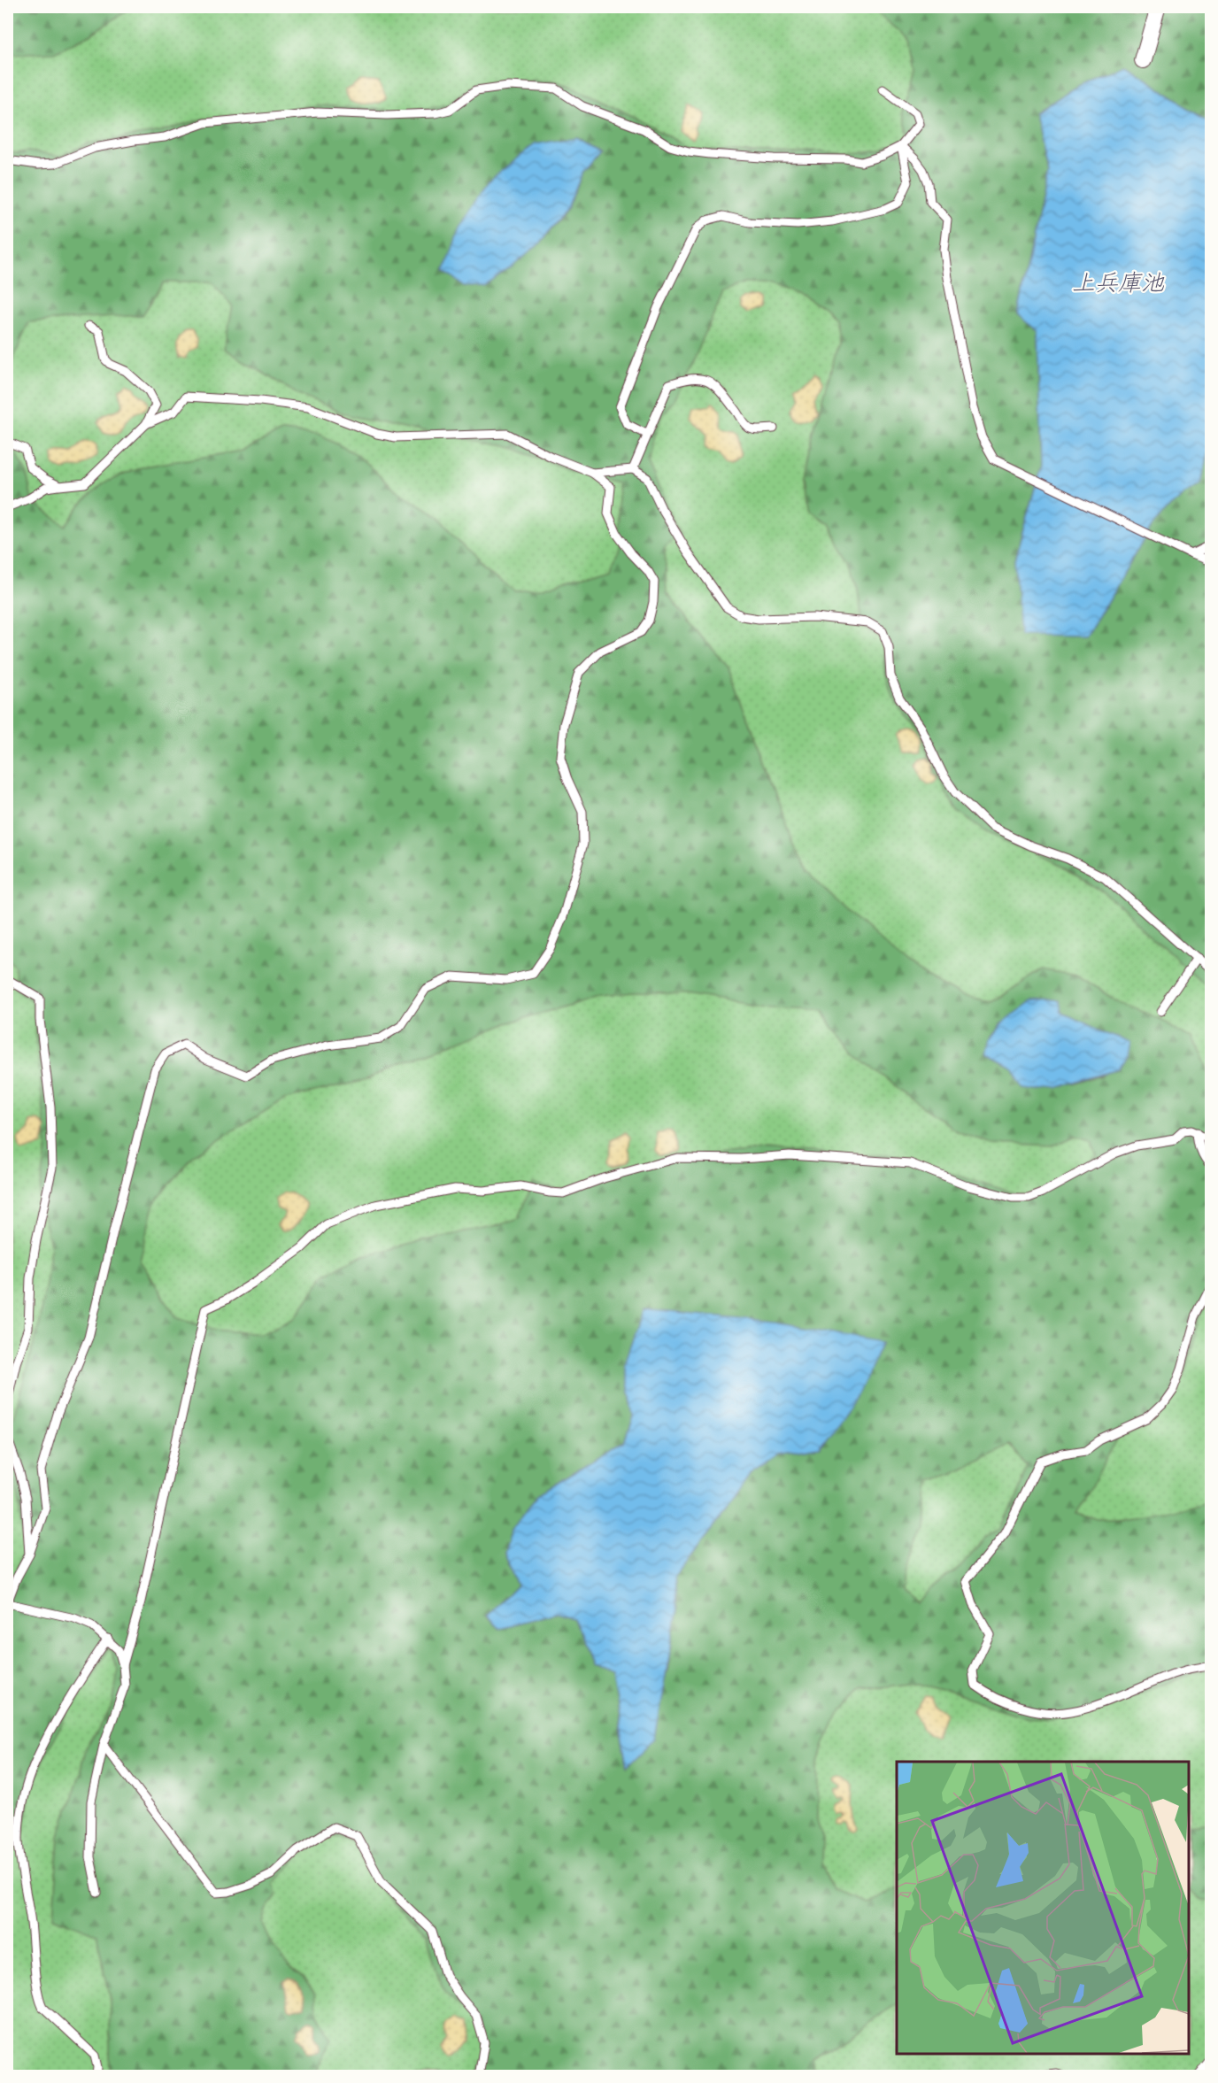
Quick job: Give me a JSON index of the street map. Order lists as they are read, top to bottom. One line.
{"water":["上兵庫池"]}
